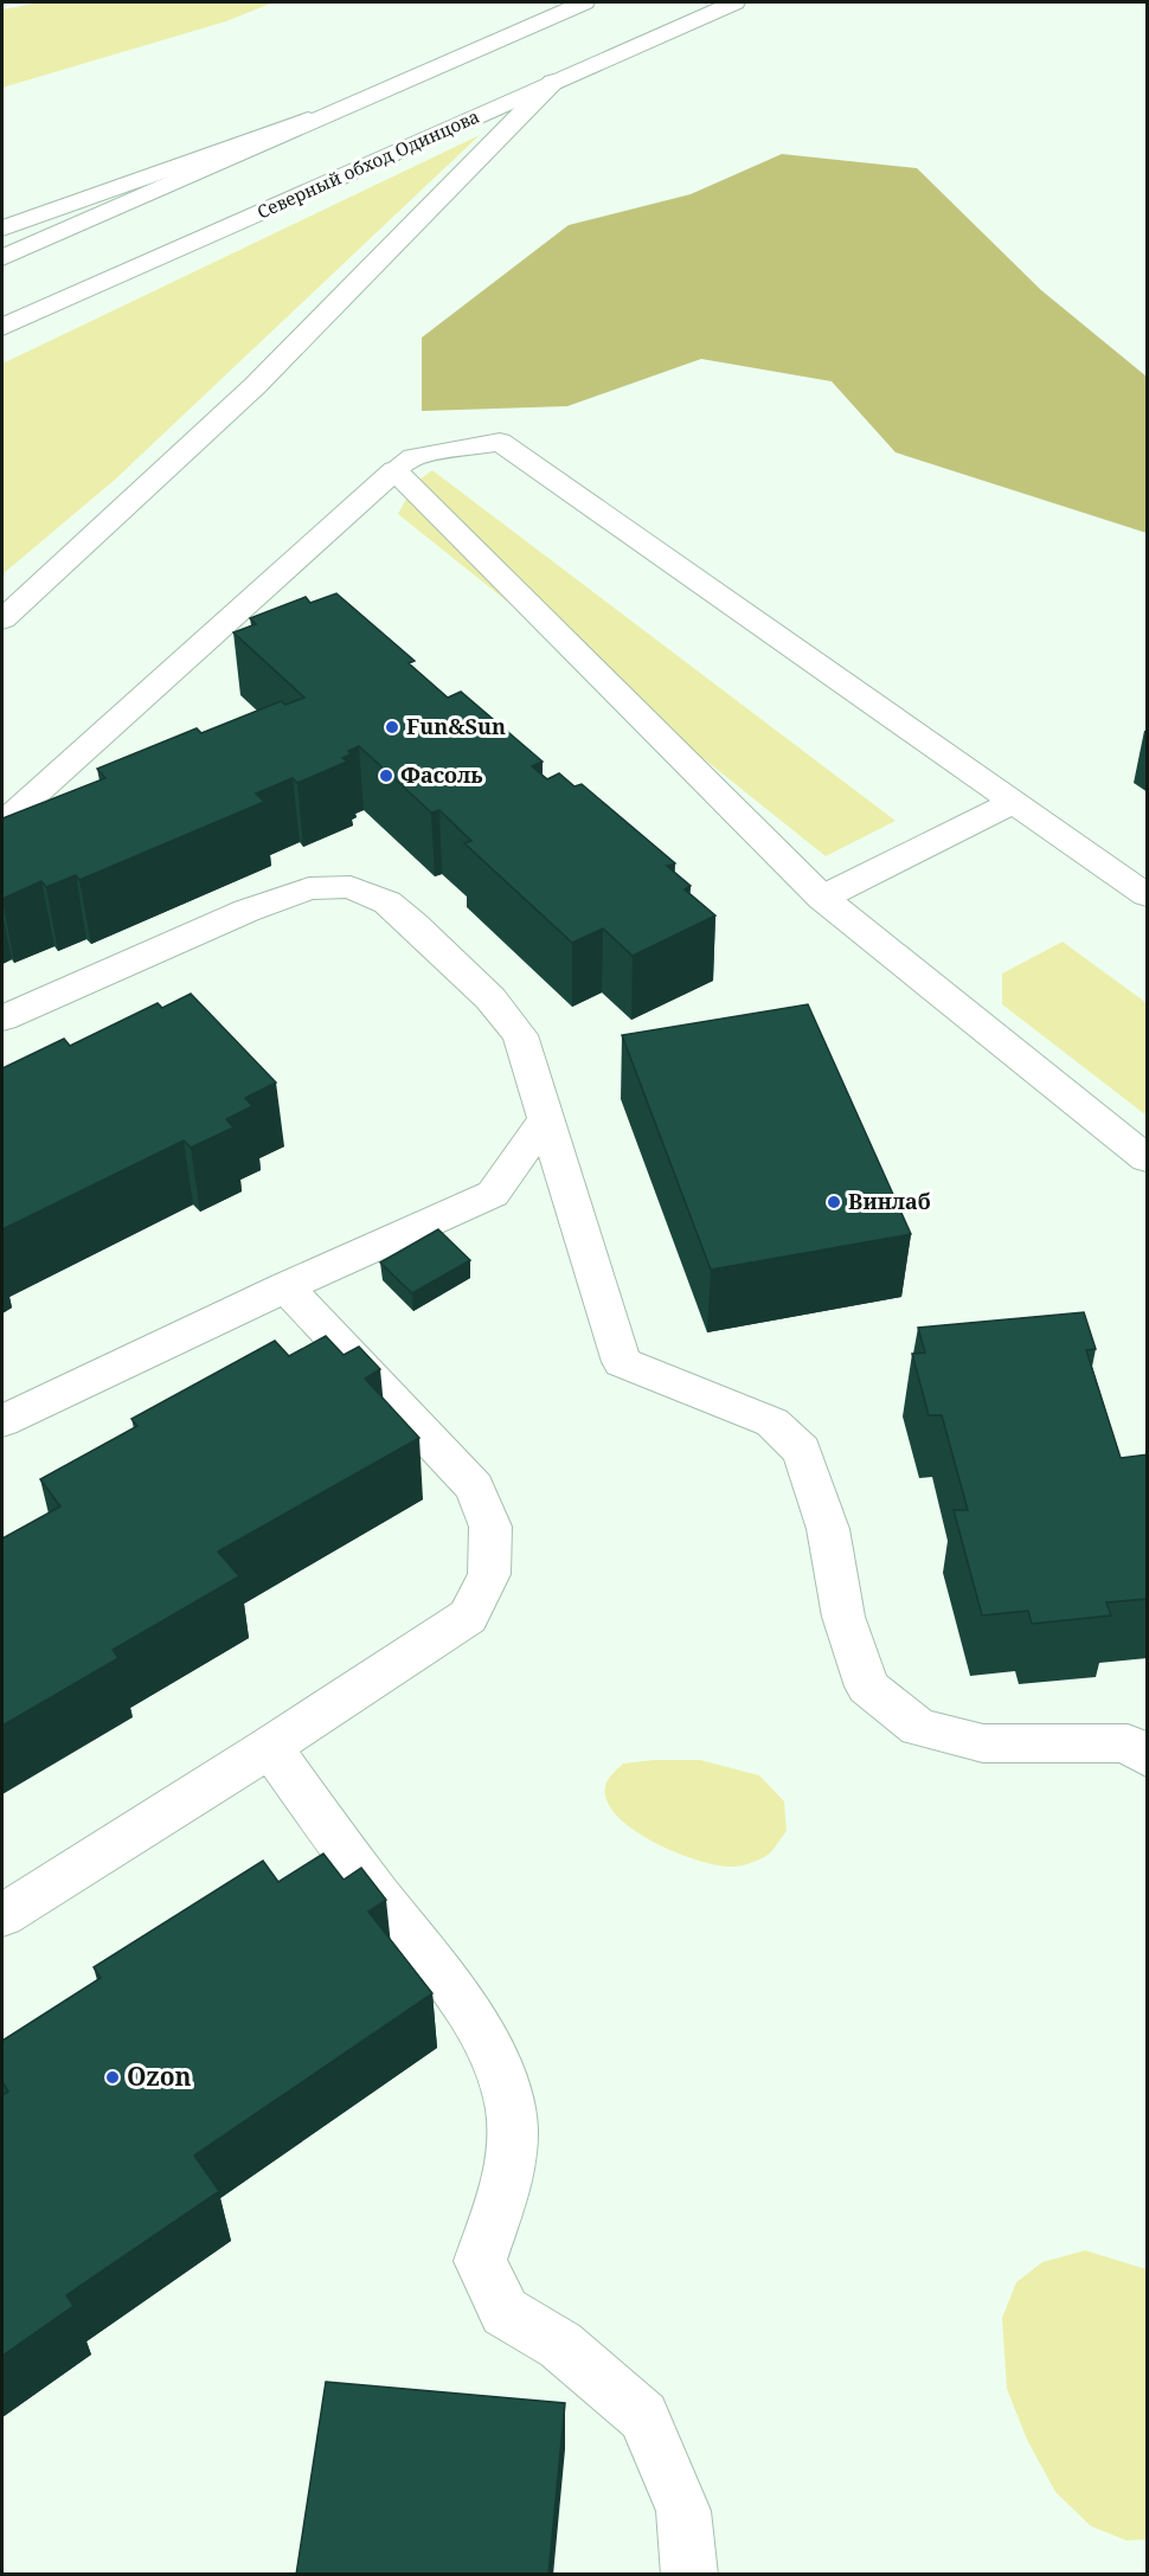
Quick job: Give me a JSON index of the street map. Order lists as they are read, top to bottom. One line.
{"streets":{"main road":["Северный обход Одинцова"]},"places":["Fun&Sun","Фасоль","Винлаб","Ozon"]}
